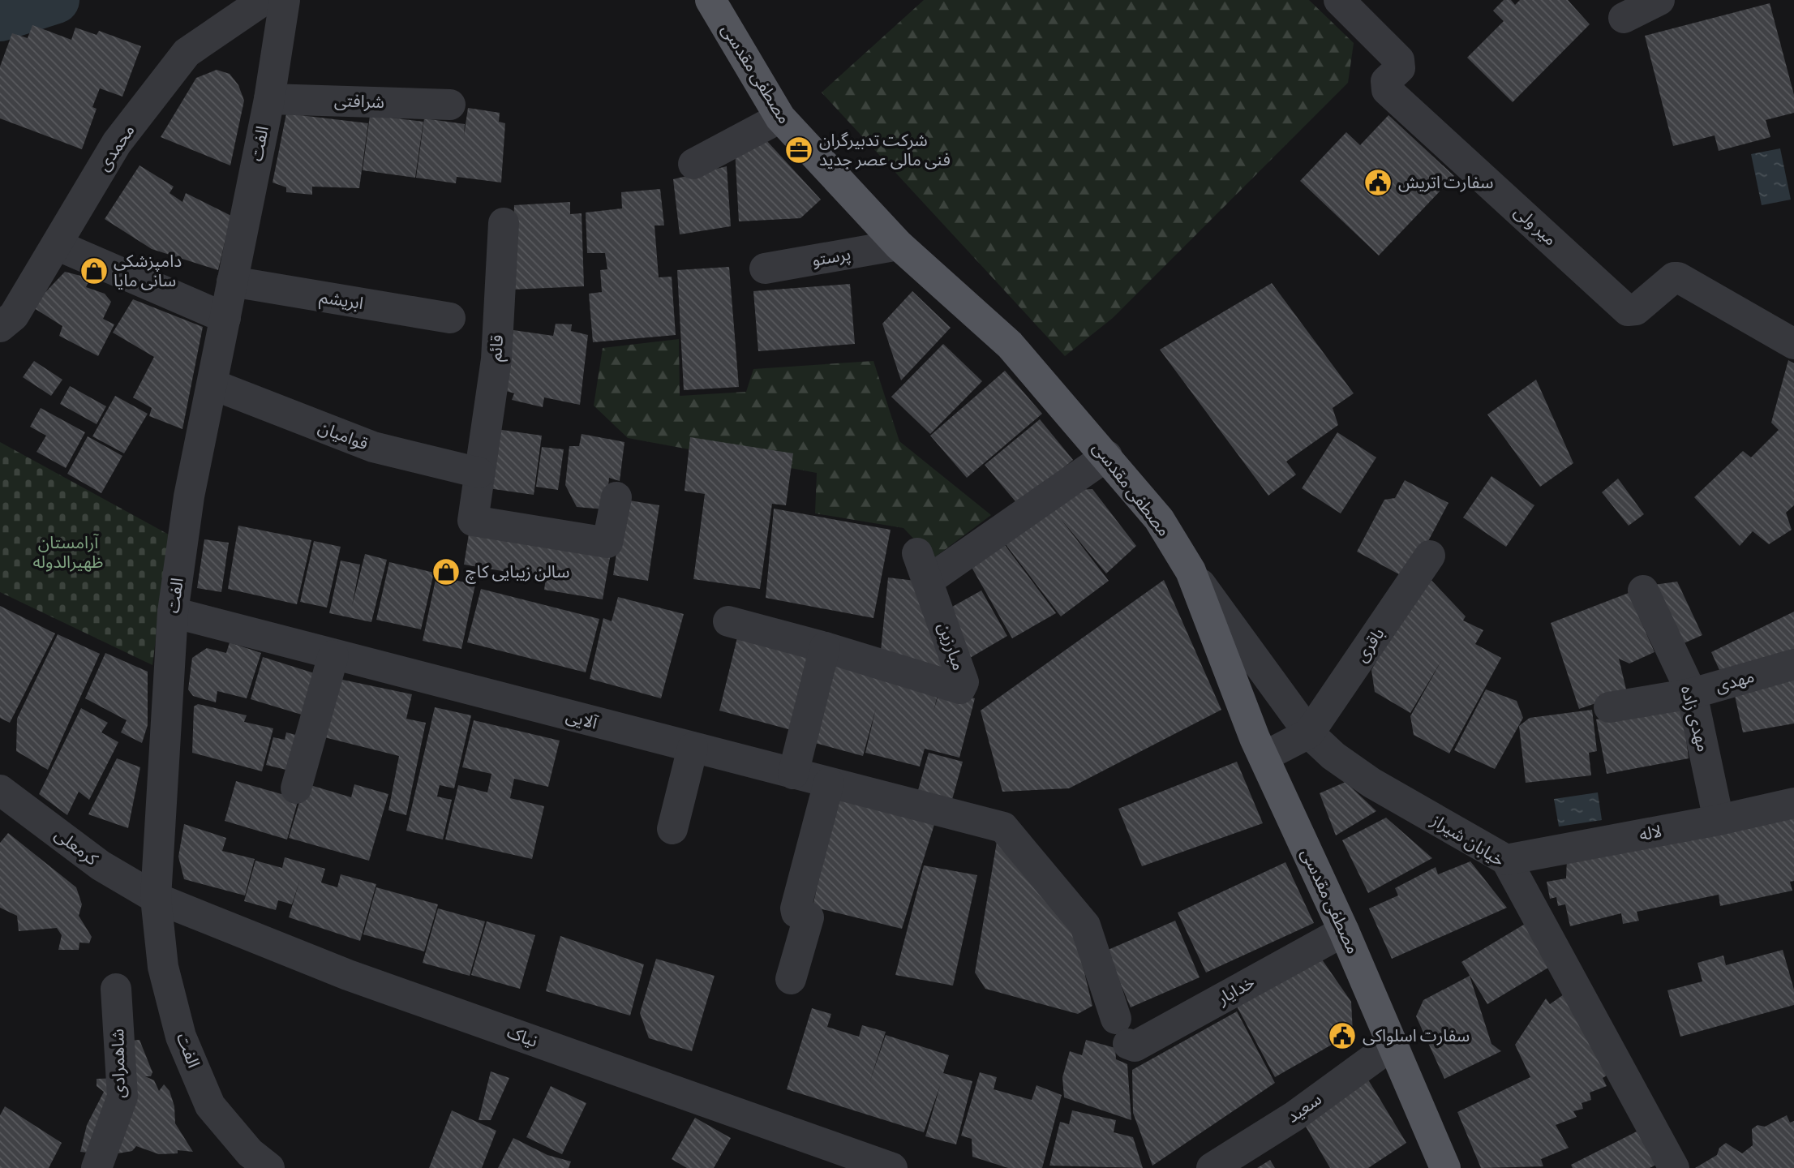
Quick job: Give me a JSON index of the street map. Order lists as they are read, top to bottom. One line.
{"streets":{"main road":["مصطفی مقدسی"],"street":["شرافتی","الفت","محمدی","میر ولی","پرستو","ابریشم","قائم","قوامیان","باقری","مبارزین","مهدی","مهدی زاده","آلایی","لاله","خیابان شیراز","کرمعلی","خدایار","نیاک","شاهمرادی","سعید"]},"crossings":[["مصطفی مقدسی","پرستو"],["مصطفی مقدسی","مبارزین"],["مصطفی مقدسی","خیابان شیراز"],["مصطفی مقدسی","خدایار"],["مصطفی مقدسی","سعید"],["شرافتی","الفت"],["الفت","ابریشم"],["الفت","قوامیان"],["الفت","آلایی"],["الفت","کرمعلی"],["الفت","نیاک"],["قائم","قوامیان"],["باقری","خیابان شیراز"],["مهدی","مهدی زاده"],["مهدی زاده","لاله"],["آلایی","خدایار"],["لاله","خیابان شیراز"],["کرمعلی","نیاک"]],"parks":["آرامستان ظهیرالدوله"],"places":{"office":["شرکت تدبیرگران فنی مالی عصر جدید"],"public building":["سفارت اتریش","سفارت اسلواکی"],"shop":["دامپزشکی سانی مایا","سالن زیبایی کاچ"]}}
